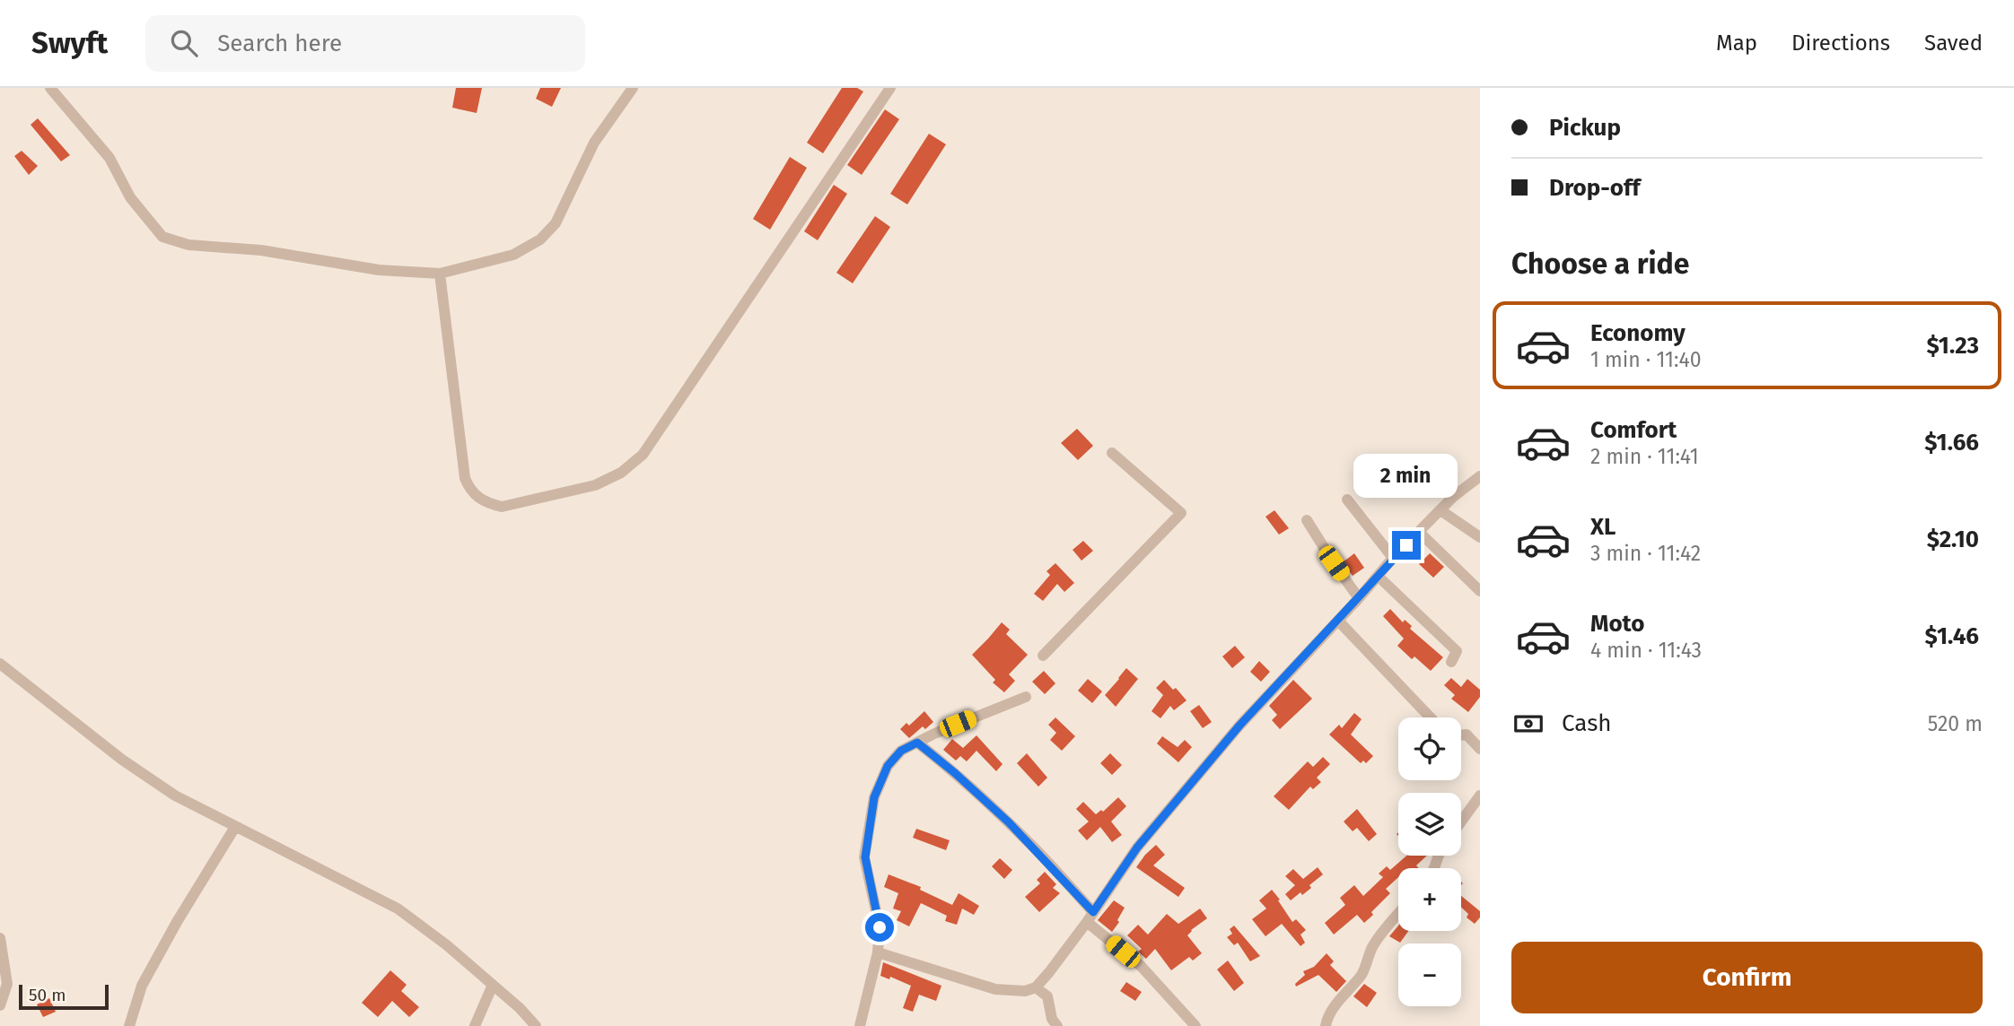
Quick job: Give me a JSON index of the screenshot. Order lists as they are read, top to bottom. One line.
{"scale_bar":"50 m","page":{"header":"Swyft","search":"Search here","nav":["Map","Directions","Saved"],"banner":["Pickup","Drop-off"],"heading":"Choose a ride","list":[{"name":"Economy","note":"1 min · 11:40","value":"$1.23"},{"name":"Comfort","note":"2 min · 11:41","value":"$1.66"},{"name":"XL","note":"3 min · 11:42","value":"$2.10"},{"name":"Moto","note":"4 min · 11:43","value":"$1.46"}],"bubble":"2 min","pay":["Cash","520 m"],"map_buttons":["+","−"],"buttons":"Confirm","scale":"50 m"}}
